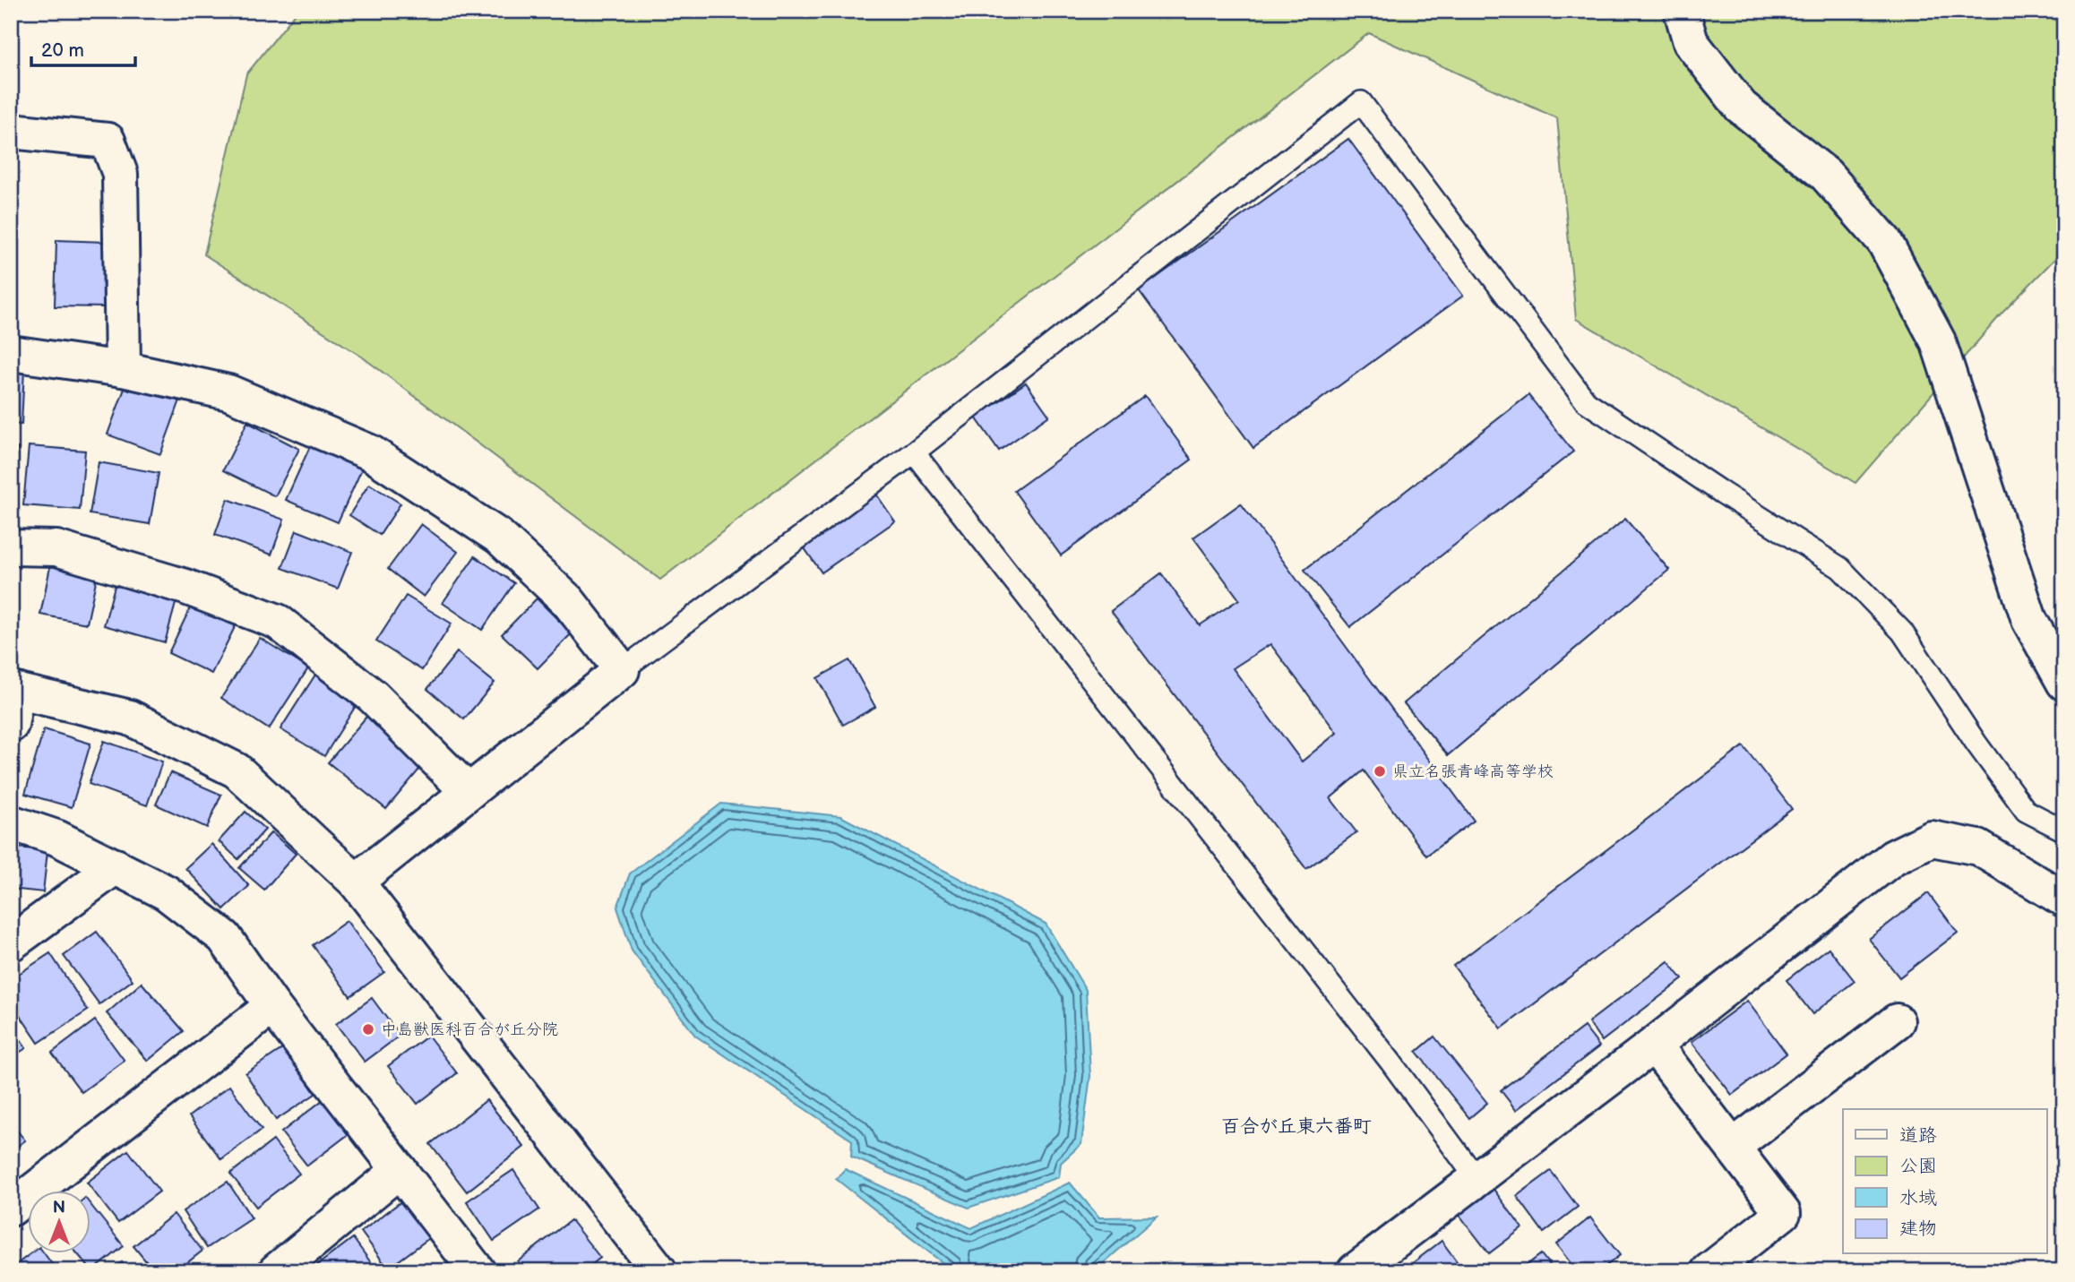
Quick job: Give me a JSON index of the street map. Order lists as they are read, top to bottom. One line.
{"districts":["百合が丘東六番町"],"places":["県立名張青峰高等学校","中島獣医科百合が丘分院"],"legend":["道路","公園","水域","建物"],"scale_bar":"20 m","north":"top"}
